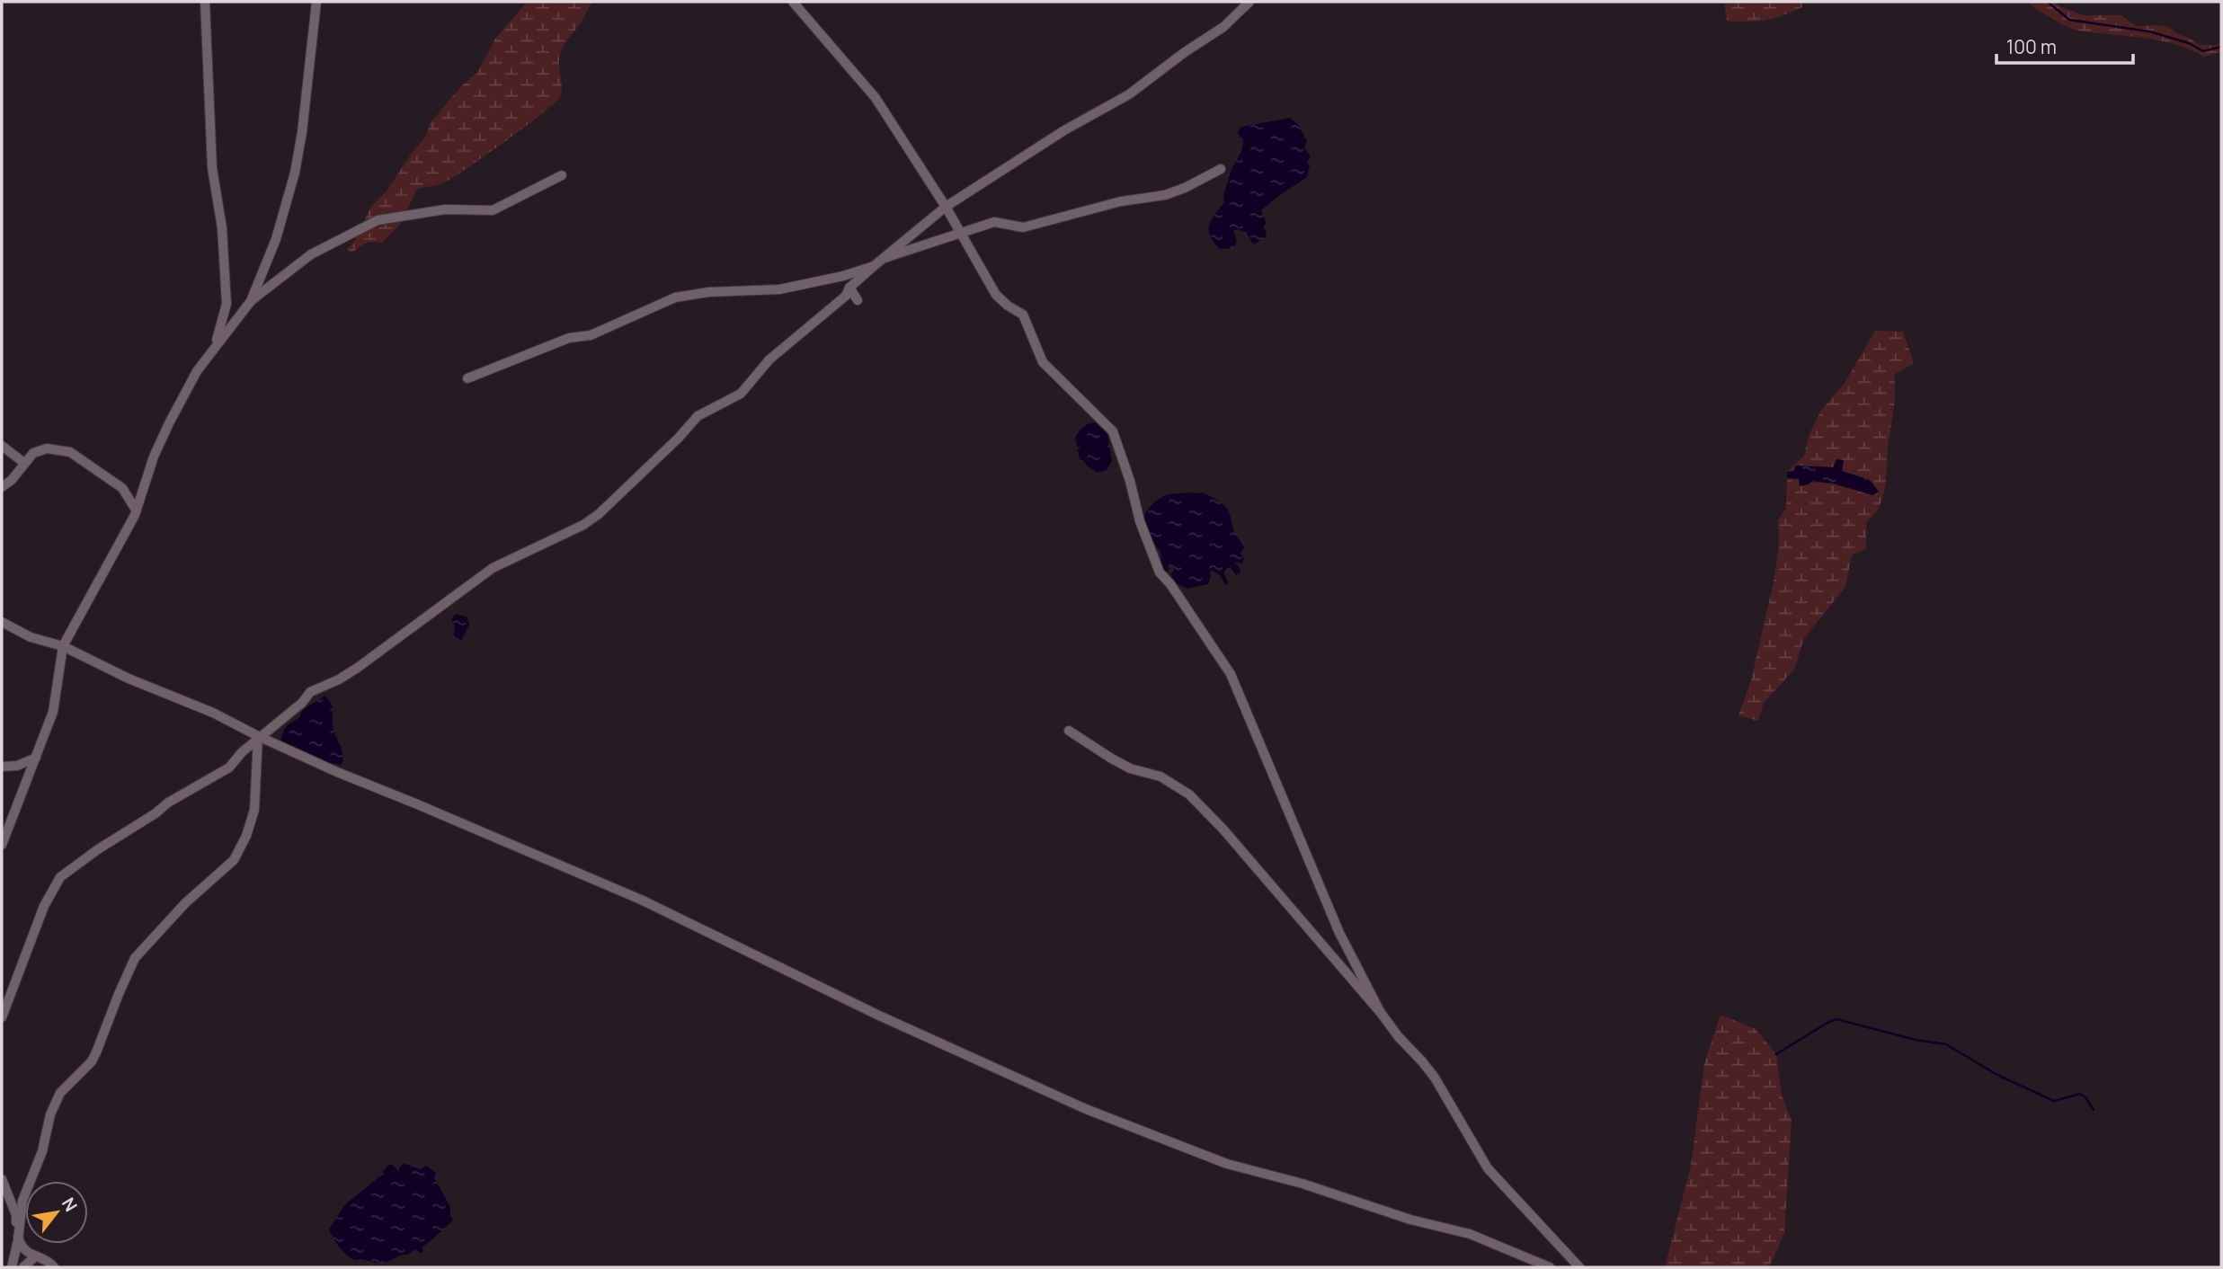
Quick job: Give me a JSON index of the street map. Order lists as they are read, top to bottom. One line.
{"scale_bar":"100 m","north":"top right"}
